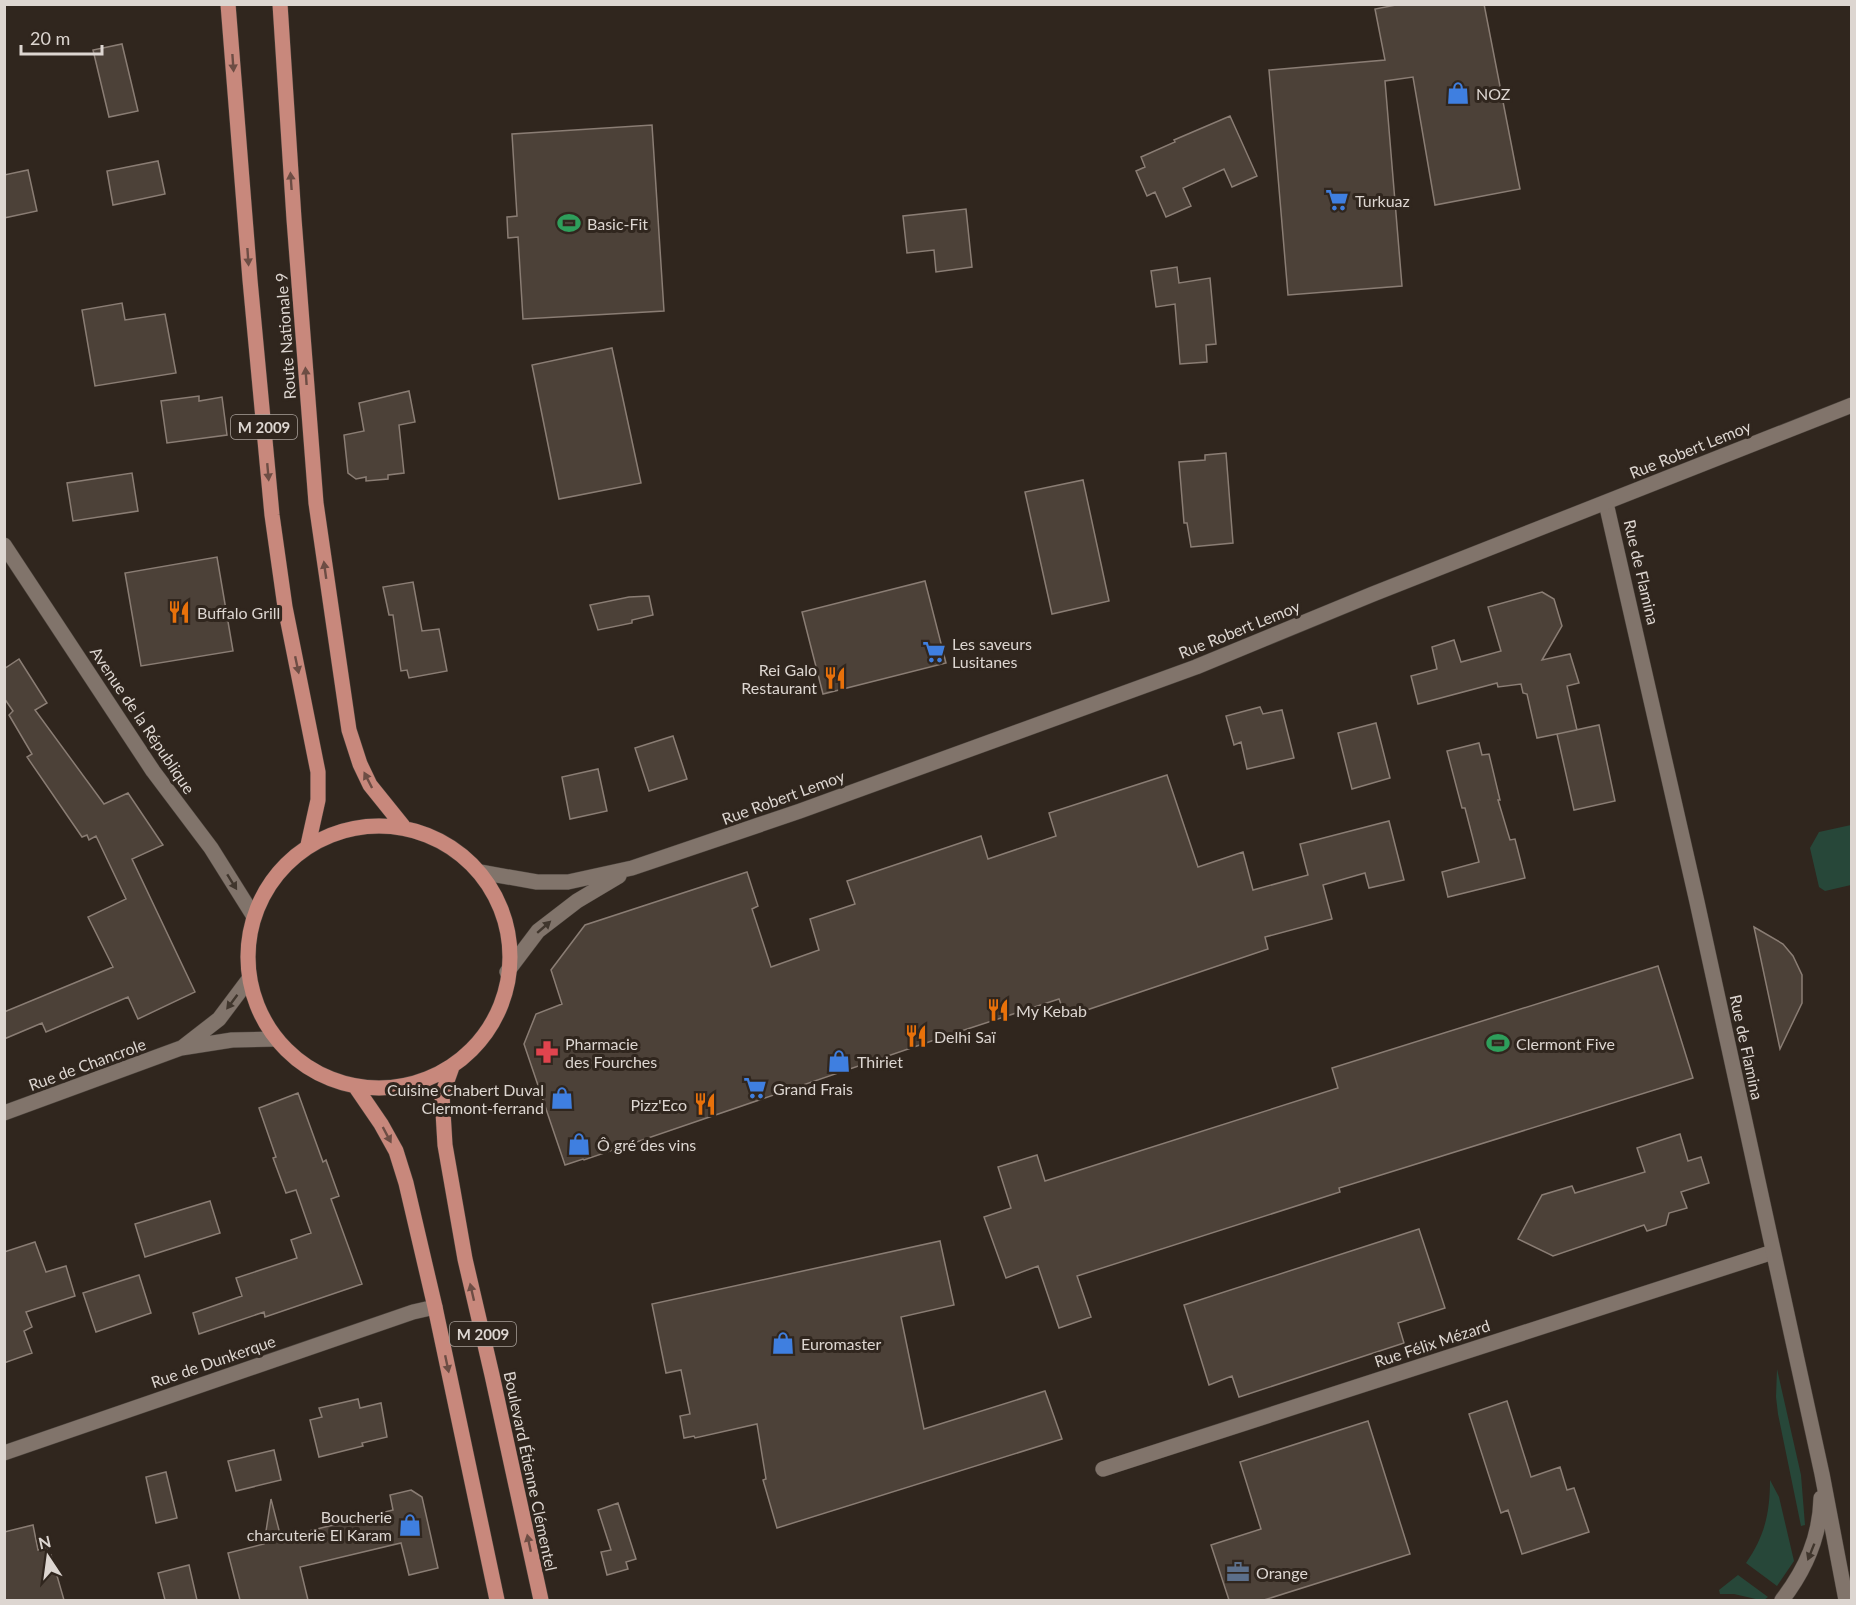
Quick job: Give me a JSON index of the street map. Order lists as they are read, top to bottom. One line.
{"streets":{"main road":["Route Nationale 9","M 2009","Boulevard Étienne Clémentel"],"street":["Rue Robert Lemoy","Rue de Flamina","Avenue de la République","Rue de Chancrole","Rue Félix Mézard","Rue de Dunkerque"]},"crossings":[["M 2009","Rue de Dunkerque"],["Rue Robert Lemoy","Rue de Flamina"],["Rue de Flamina","Rue Félix Mézard"]],"one_way":["Avenue de la République"],"places":{"shop":["NOZ","Thiriet","Cuisine Chabert Duval Clermont-ferrand","Ô gré des vins","Euromaster","Boucherie charcuterie El Karam"],"supermarket":["Turkuaz","Les saveurs Lusitanes","Grand Frais"],"sports":["Basic-Fit","Clermont Five"],"restaurant":["Buffalo Grill","Rei Galo Restaurant","My Kebab","Delhi Saï","Pizz'Eco"],"pharmacy":["Pharmacie des Fourches"],"office":["Orange"]},"scale_bar":"20 m","north":"top"}
